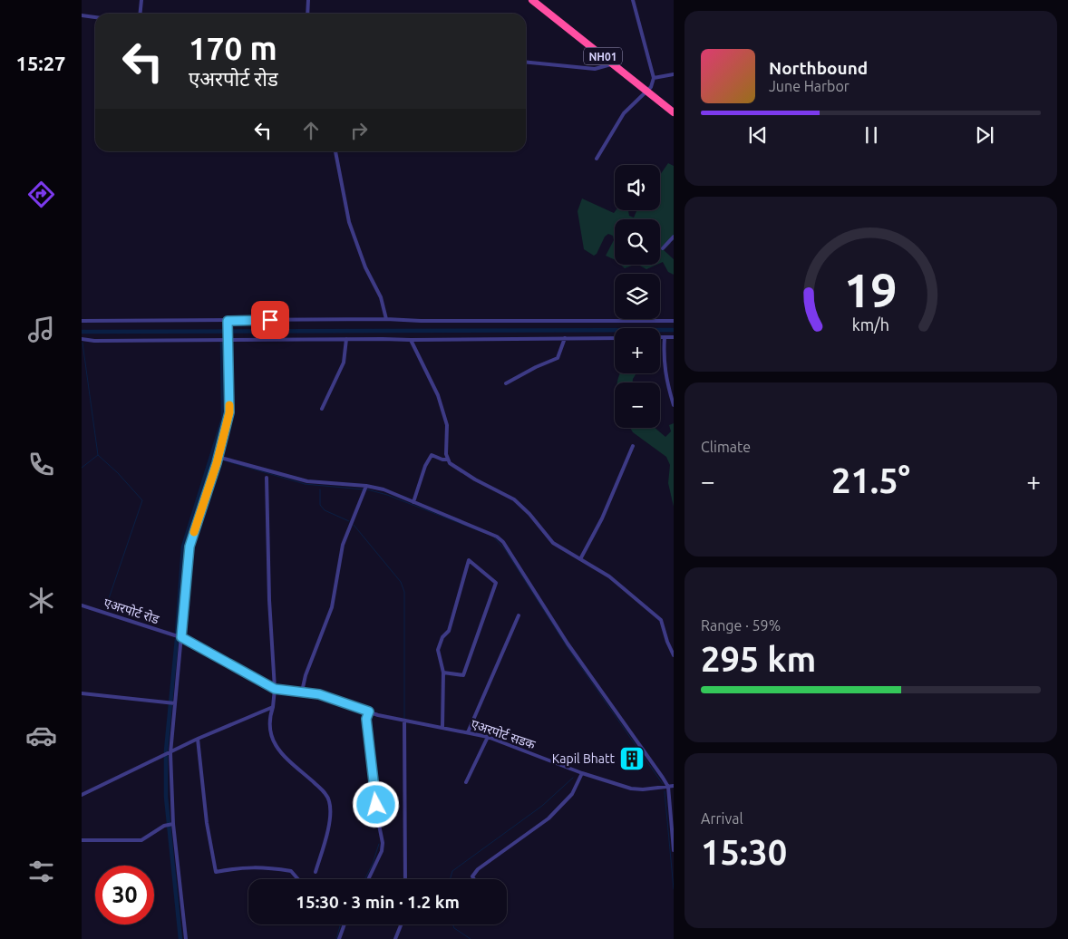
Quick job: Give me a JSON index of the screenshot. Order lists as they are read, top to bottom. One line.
{"streets":{"highway":["NH01"],"street":["एअरपोर्ट रोड","एअरपोर्ट सडक"]},"crossings":[["एअरपोर्ट रोड","एअरपोर्ट सडक"]],"places":{"building":["Kapil Bhatt"]},"page":{"tabs":"15:27","turn":["170 m","एअरपोर्ट रोड"],"song":["Northbound","June Harbor"],"map_buttons":["+","−"],"tile":["Climate",["Range · 59%","295 km"],["Arrival","15:30"]],"heat":["−","21.5°","+"],"limit":"30","trip":"15:30 · 3 min · 1.2 km","gauge":["19","km/h"]}}
